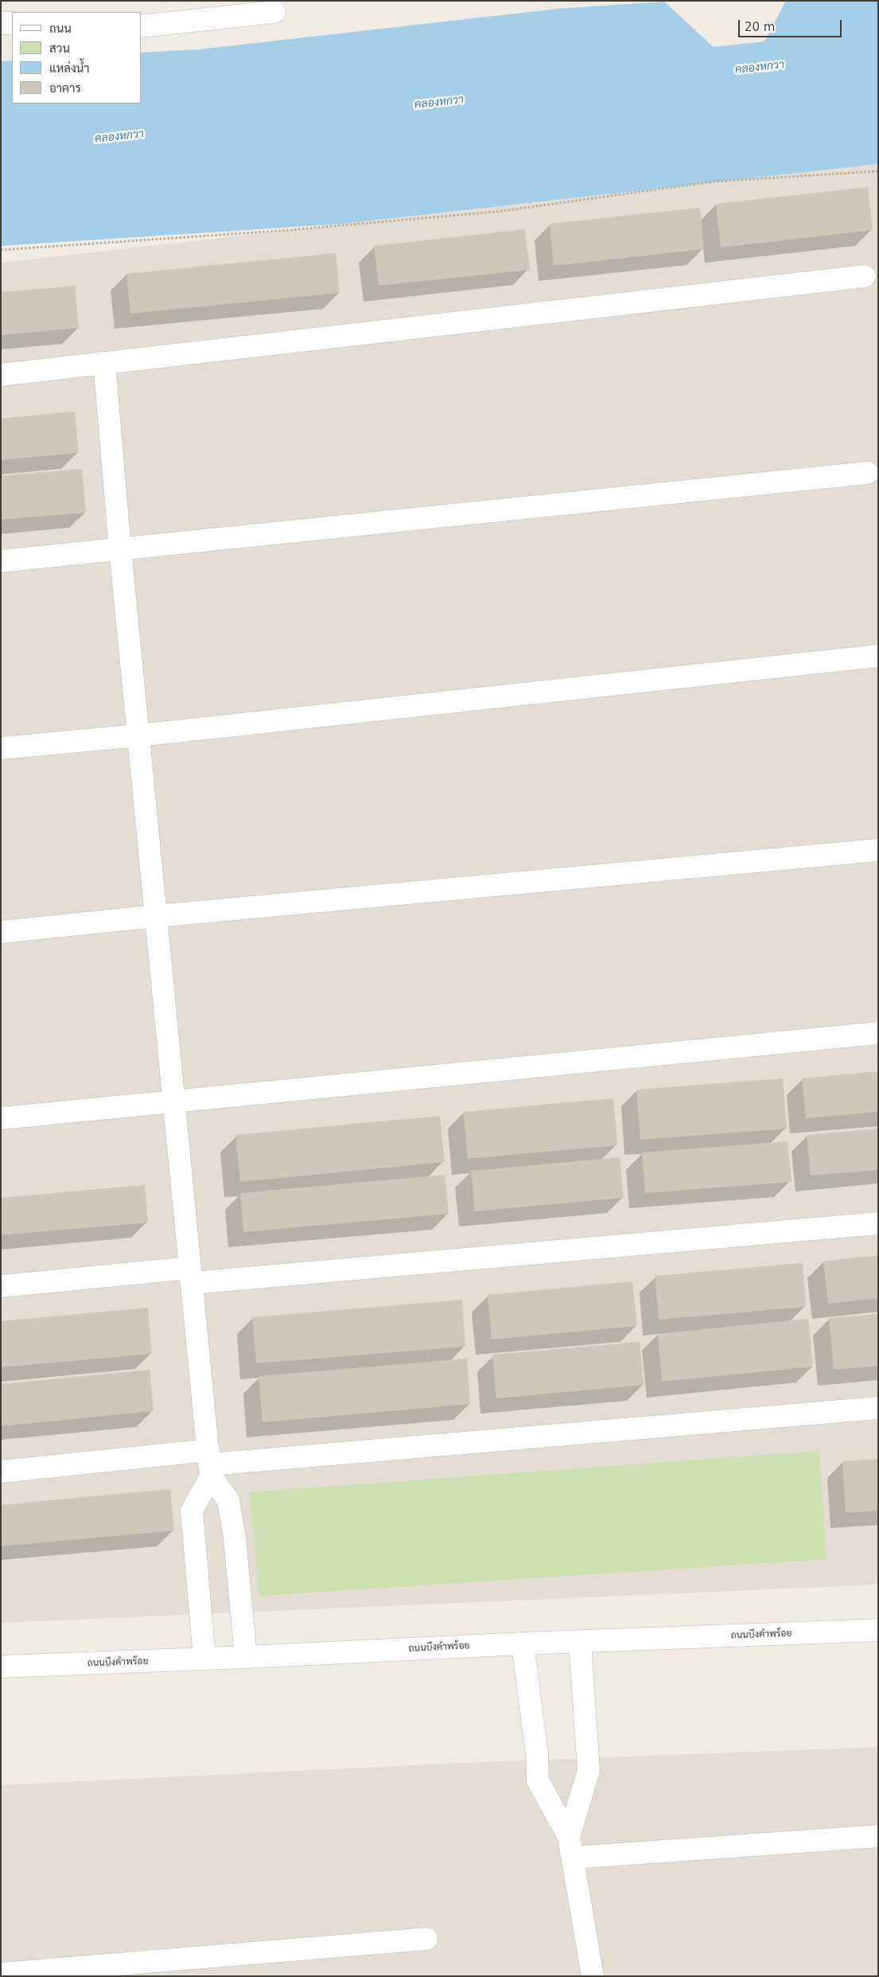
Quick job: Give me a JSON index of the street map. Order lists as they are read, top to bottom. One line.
{"streets":{"street":["ถนนบึงคำพร้อย"]},"water":["คลองหกวา"],"legend":["ถนน","สวน","แหล่งน้ำ","อาคาร"],"scale_bar":"20 m"}
